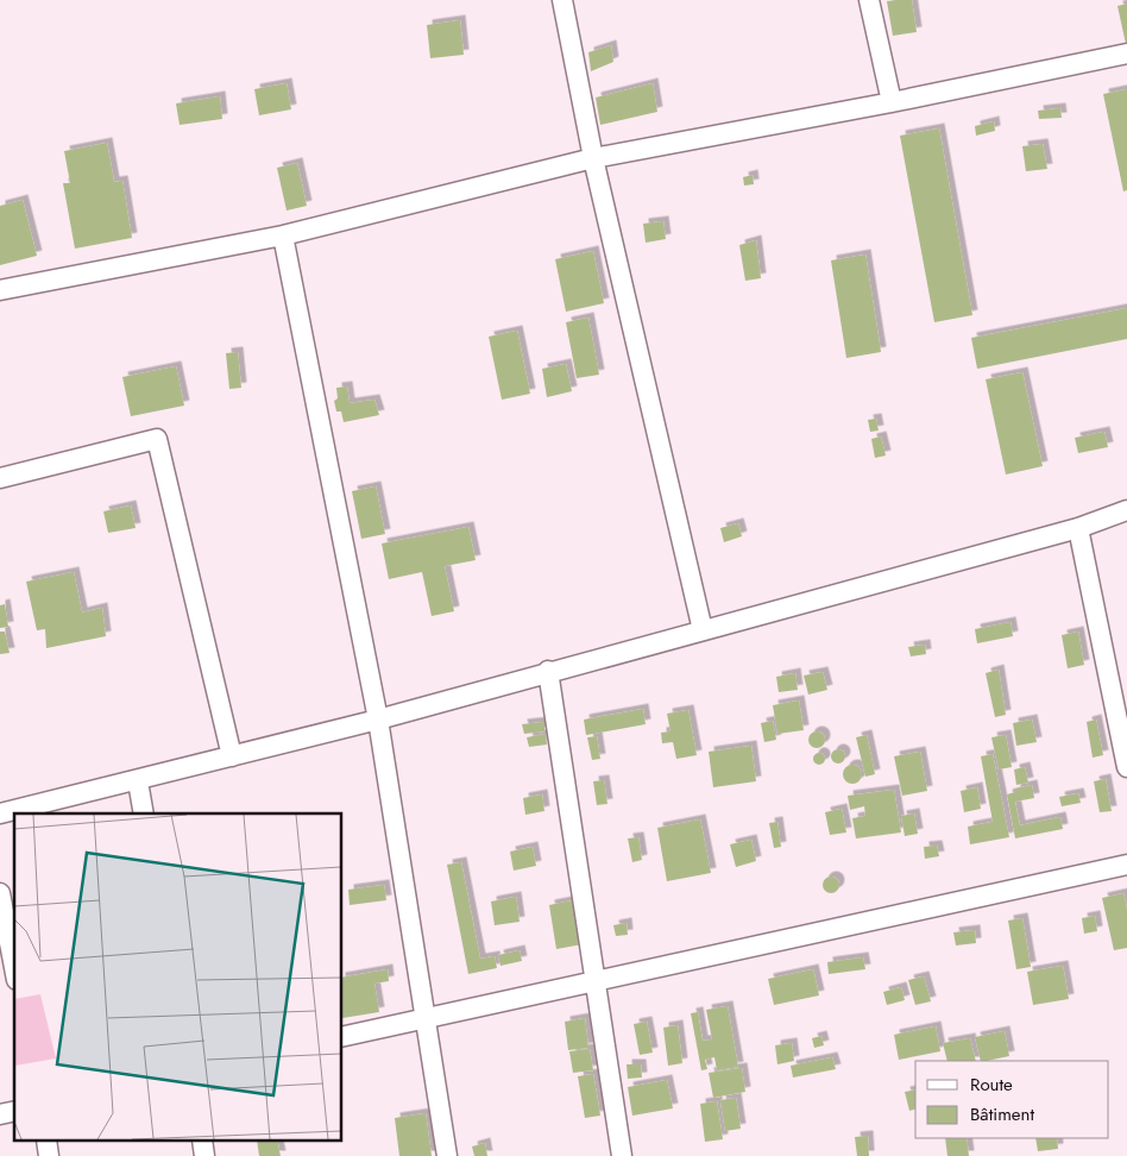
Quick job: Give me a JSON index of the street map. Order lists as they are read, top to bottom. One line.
{"legend":["Route","Bâtiment"]}
